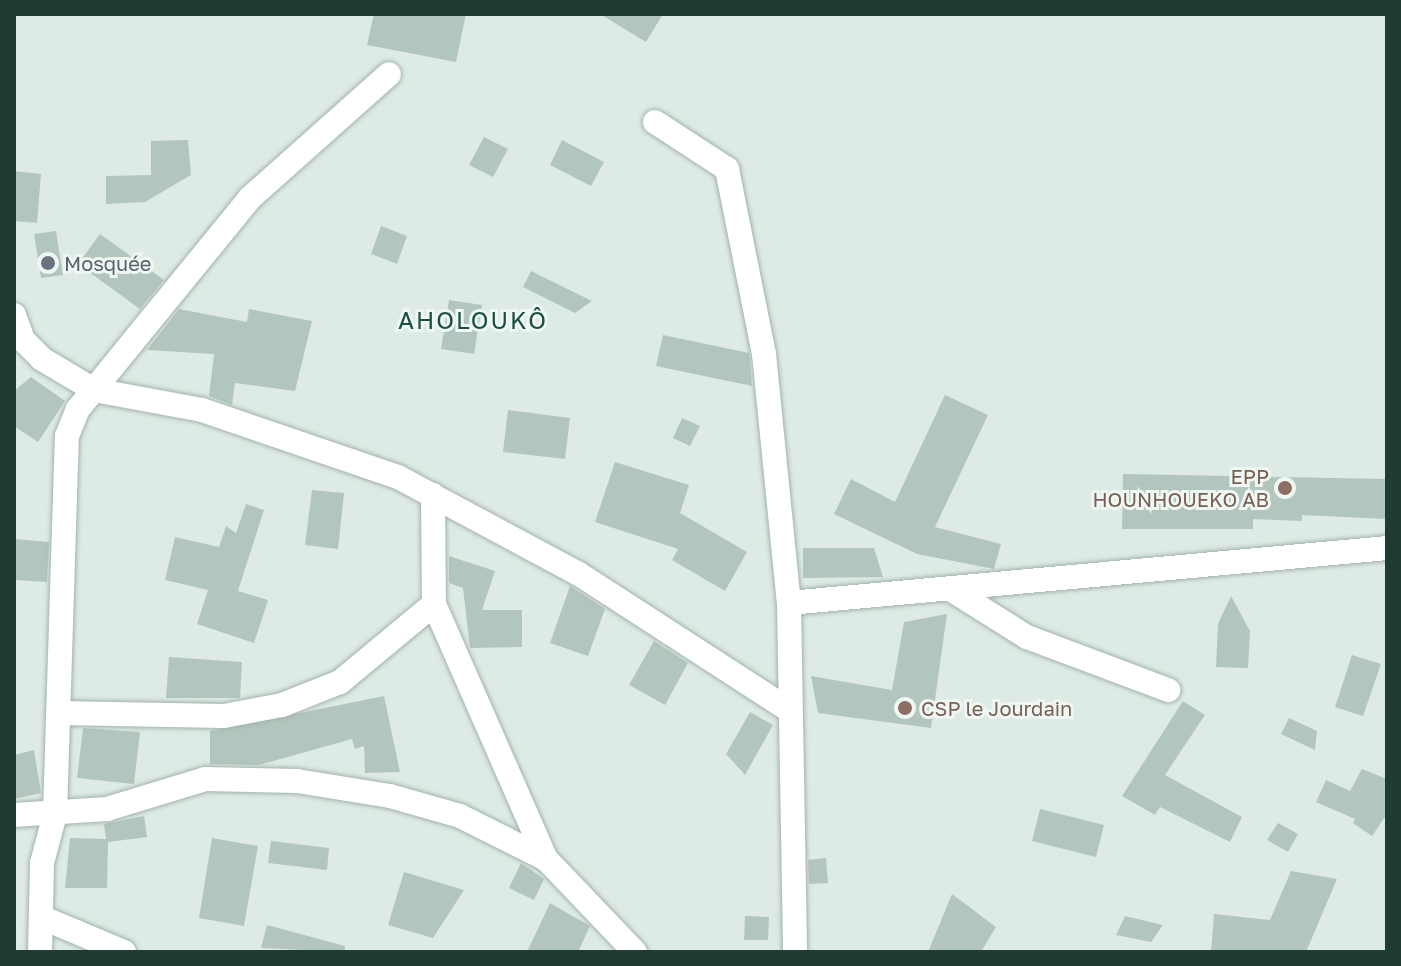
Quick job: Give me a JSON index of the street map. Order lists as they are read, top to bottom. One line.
{"districts":["AHOLOUKÔ"],"places":["Mosquée","EPP HOUNHOUEKO AB","CSP le Jourdain"]}
